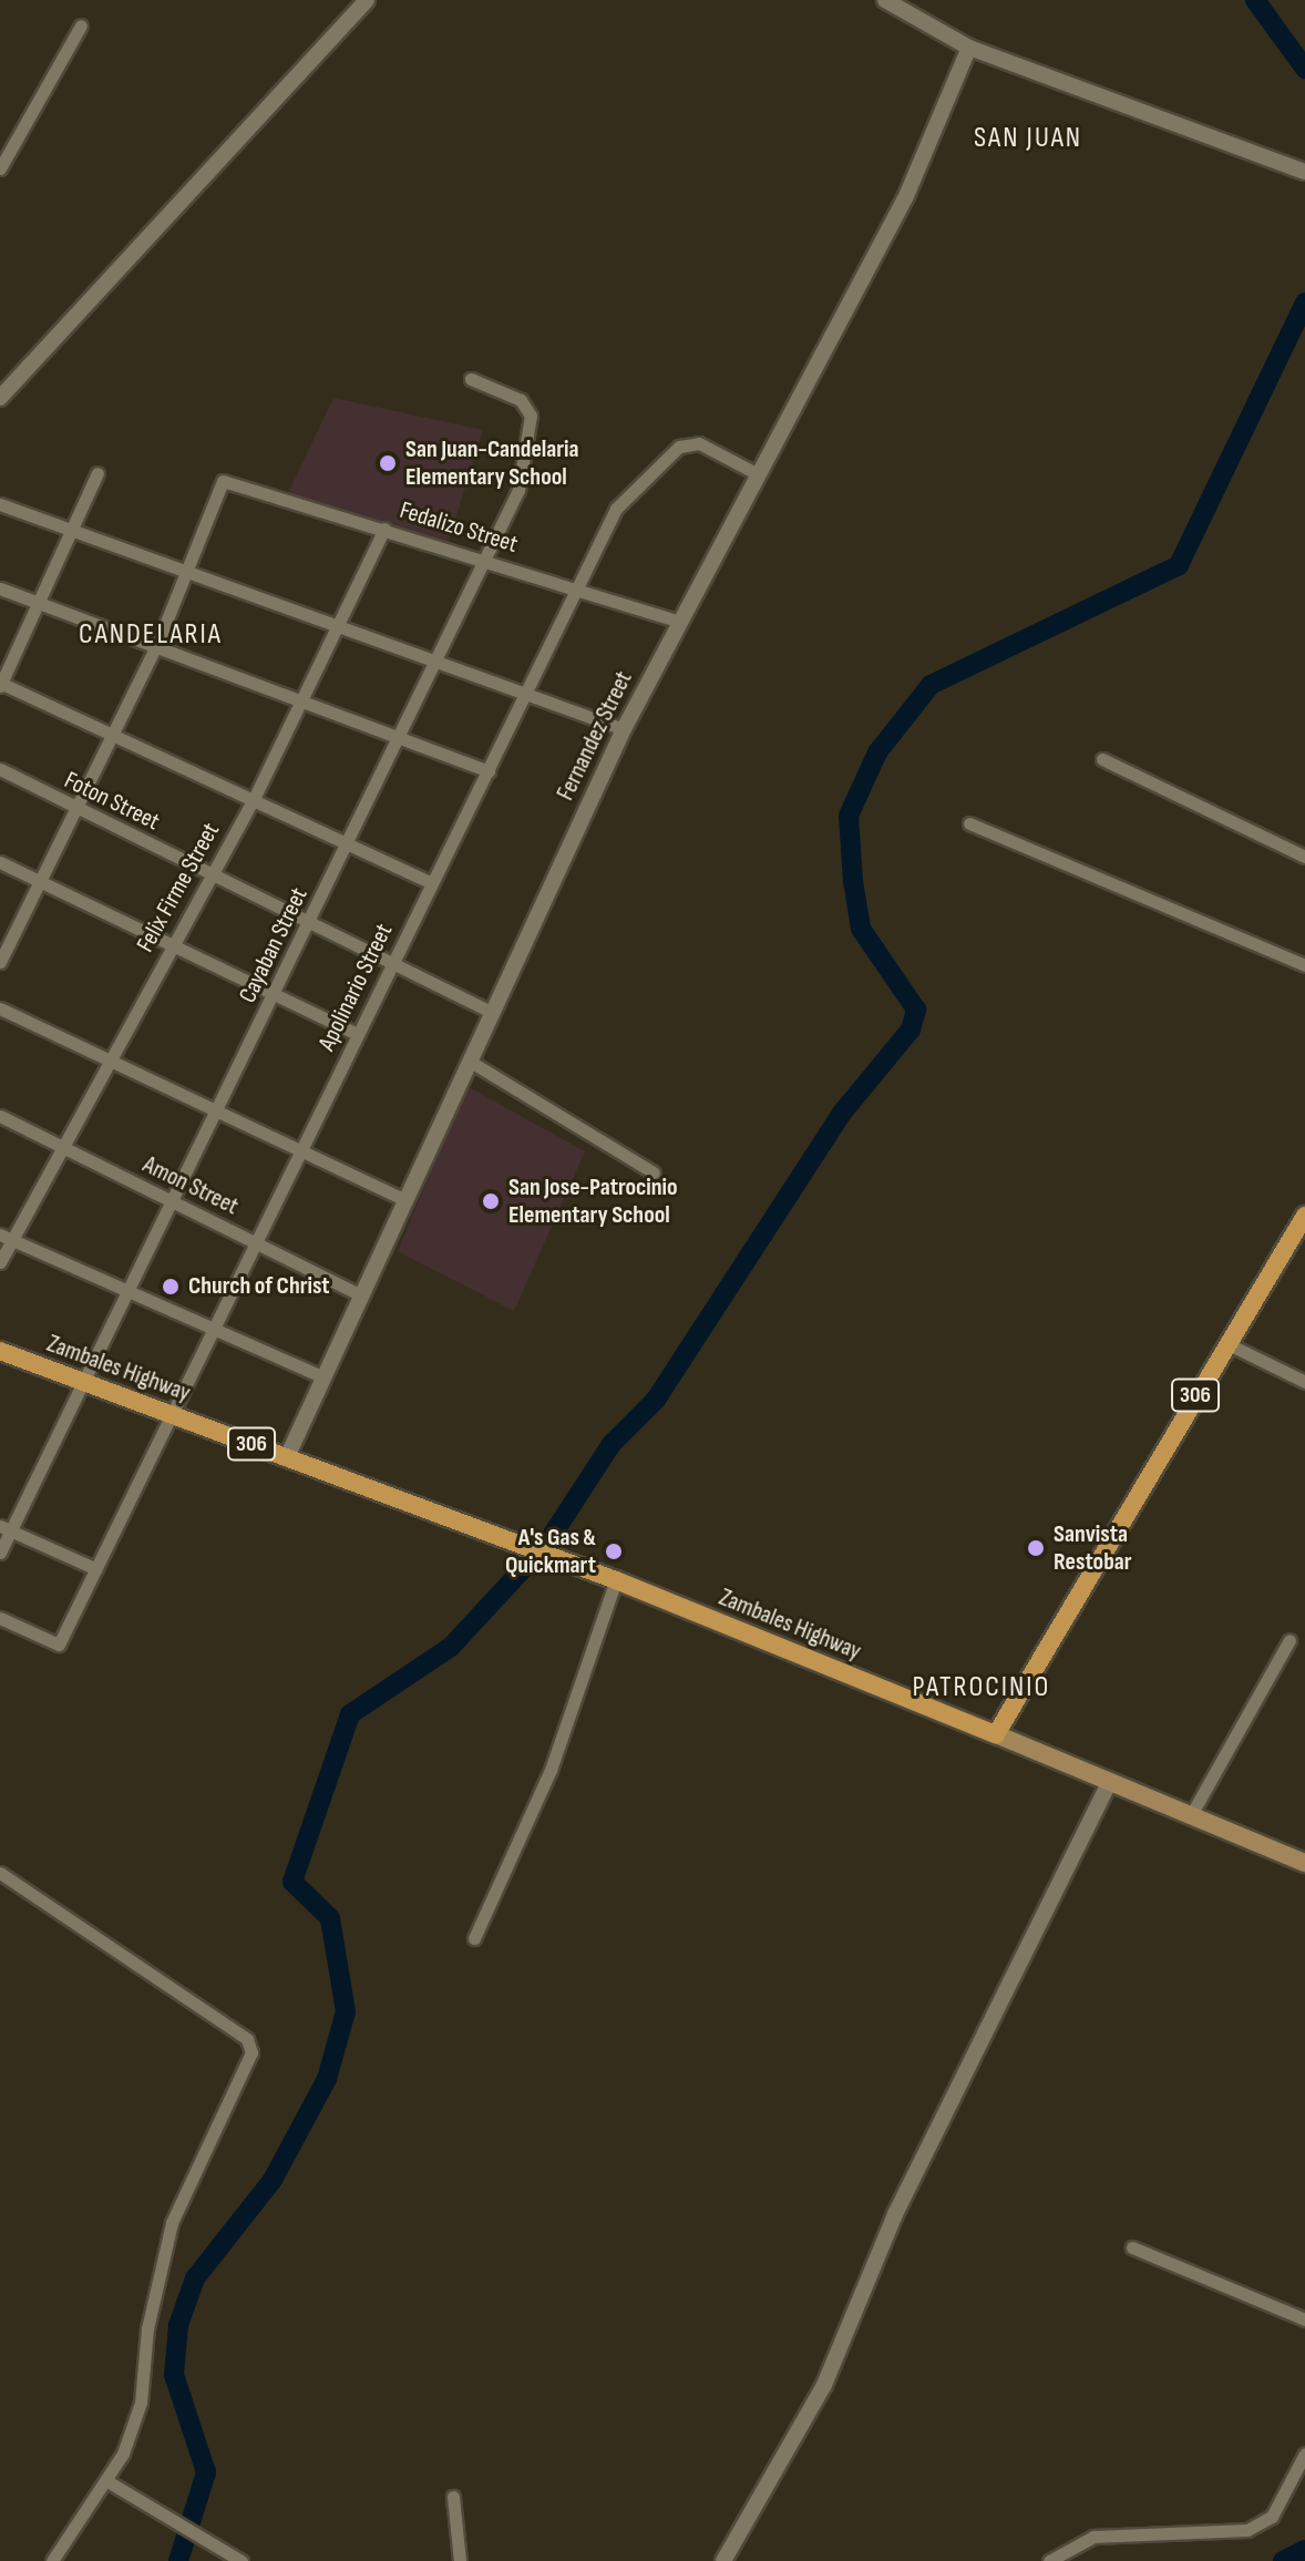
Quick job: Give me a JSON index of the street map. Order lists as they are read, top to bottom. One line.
{"streets":{"main road":["Zambales Highway","306"],"street":["Fedalizo Street","Fernandez Street","Foton Street","Felix Firme Street","Cayaban Street","Apolinario Street","Amon Street"]},"crossings":[["Fedalizo Street","Fernandez Street"],["Fedalizo Street","Felix Firme Street"],["Fedalizo Street","Cayaban Street"],["Fedalizo Street","Apolinario Street"],["Fernandez Street","Foton Street"],["Fernandez Street","Apolinario Street"],["Fernandez Street","Amon Street"],["Fernandez Street","Zambales Highway"],["Foton Street","Felix Firme Street"],["Foton Street","Cayaban Street"],["Foton Street","Apolinario Street"],["Felix Firme Street","Amon Street"],["Cayaban Street","Amon Street"],["Cayaban Street","Zambales Highway"],["Apolinario Street","Amon Street"],["Apolinario Street","Zambales Highway"],["Zambales Highway","306"]],"districts":["SAN JUAN","CANDELARIA","PATROCINIO"],"places":["San Juan-Candelaria Elementary School","San Jose-Patrocinio Elementary School","Church of Christ","Sanvista Restobar","A's Gas & Quickmart"]}
